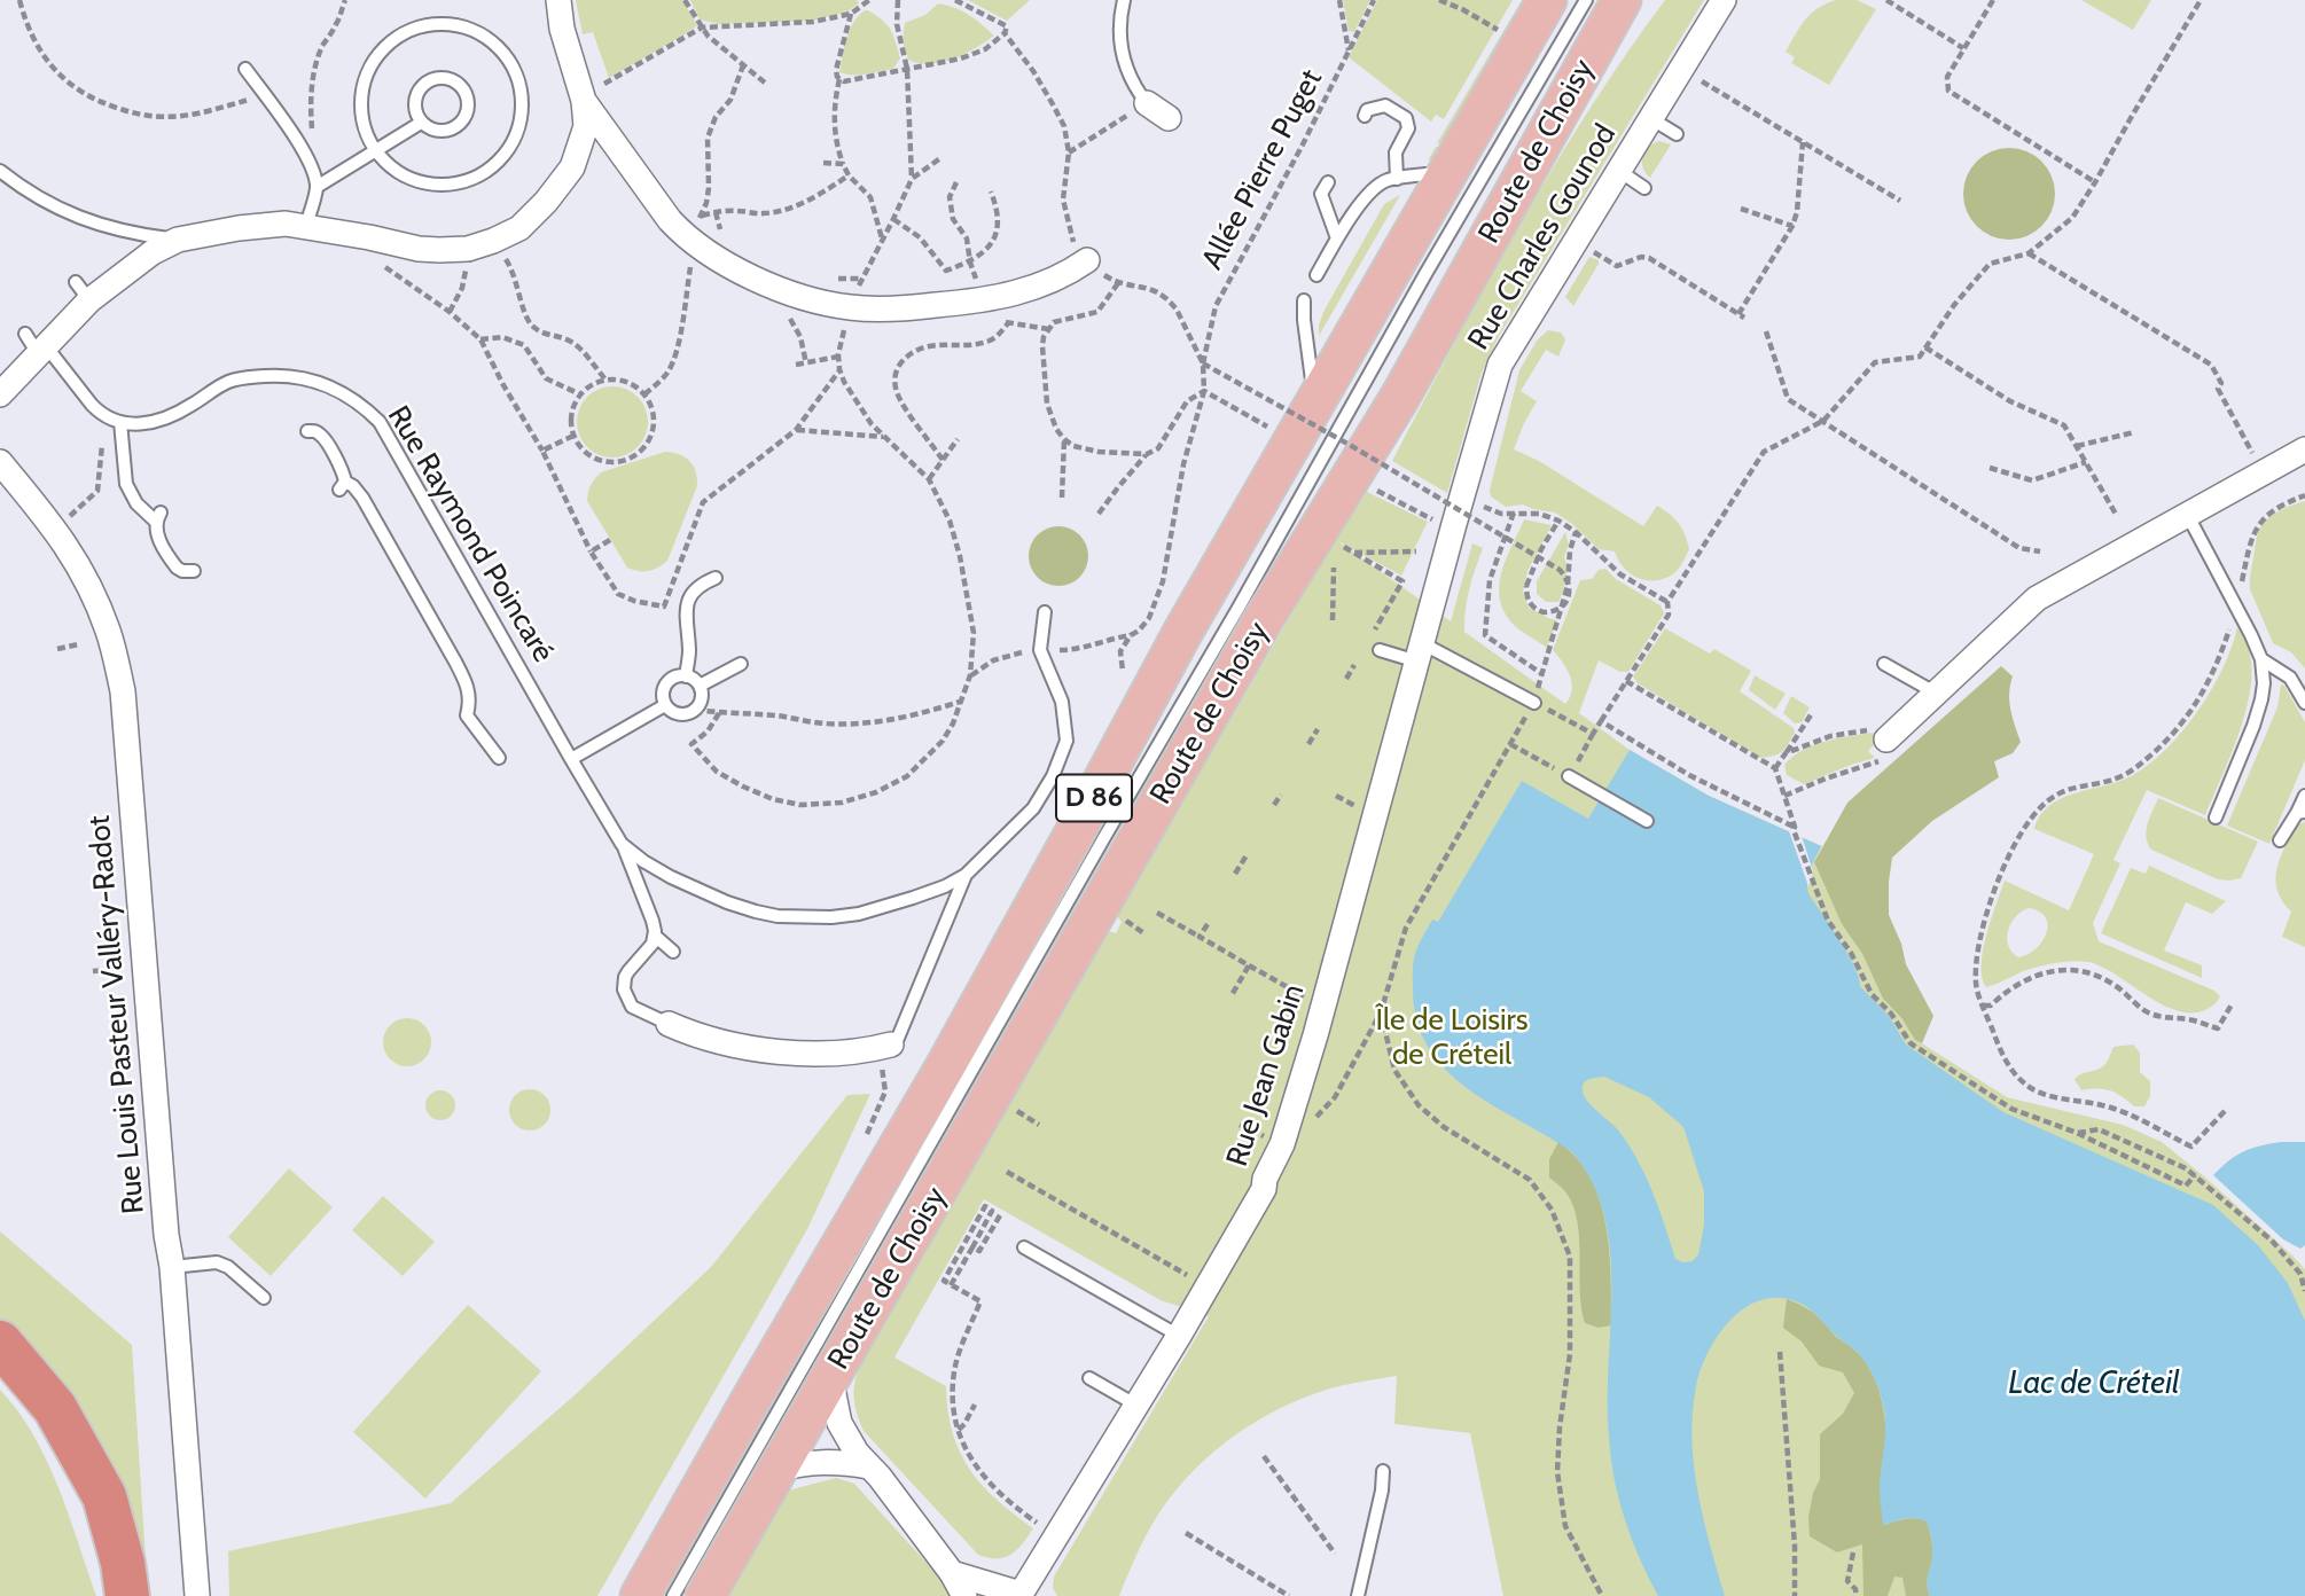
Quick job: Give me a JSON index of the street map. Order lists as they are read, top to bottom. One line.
{"streets":{"main road":["Route de Choisy","D 86"],"street":["Rue Charles Gounod","Rue Louis Pasteur Valléry-Radot","Rue Jean Gabin"],"lane":["Rue Raymond Poincaré"],"path":["Allée Pierre Puget"]},"crossings":[["Rue Charles Gounod","Rue Jean Gabin"]],"water":["Lac de Créteil"],"parks":["Île de Loisirs de Créteil"]}
